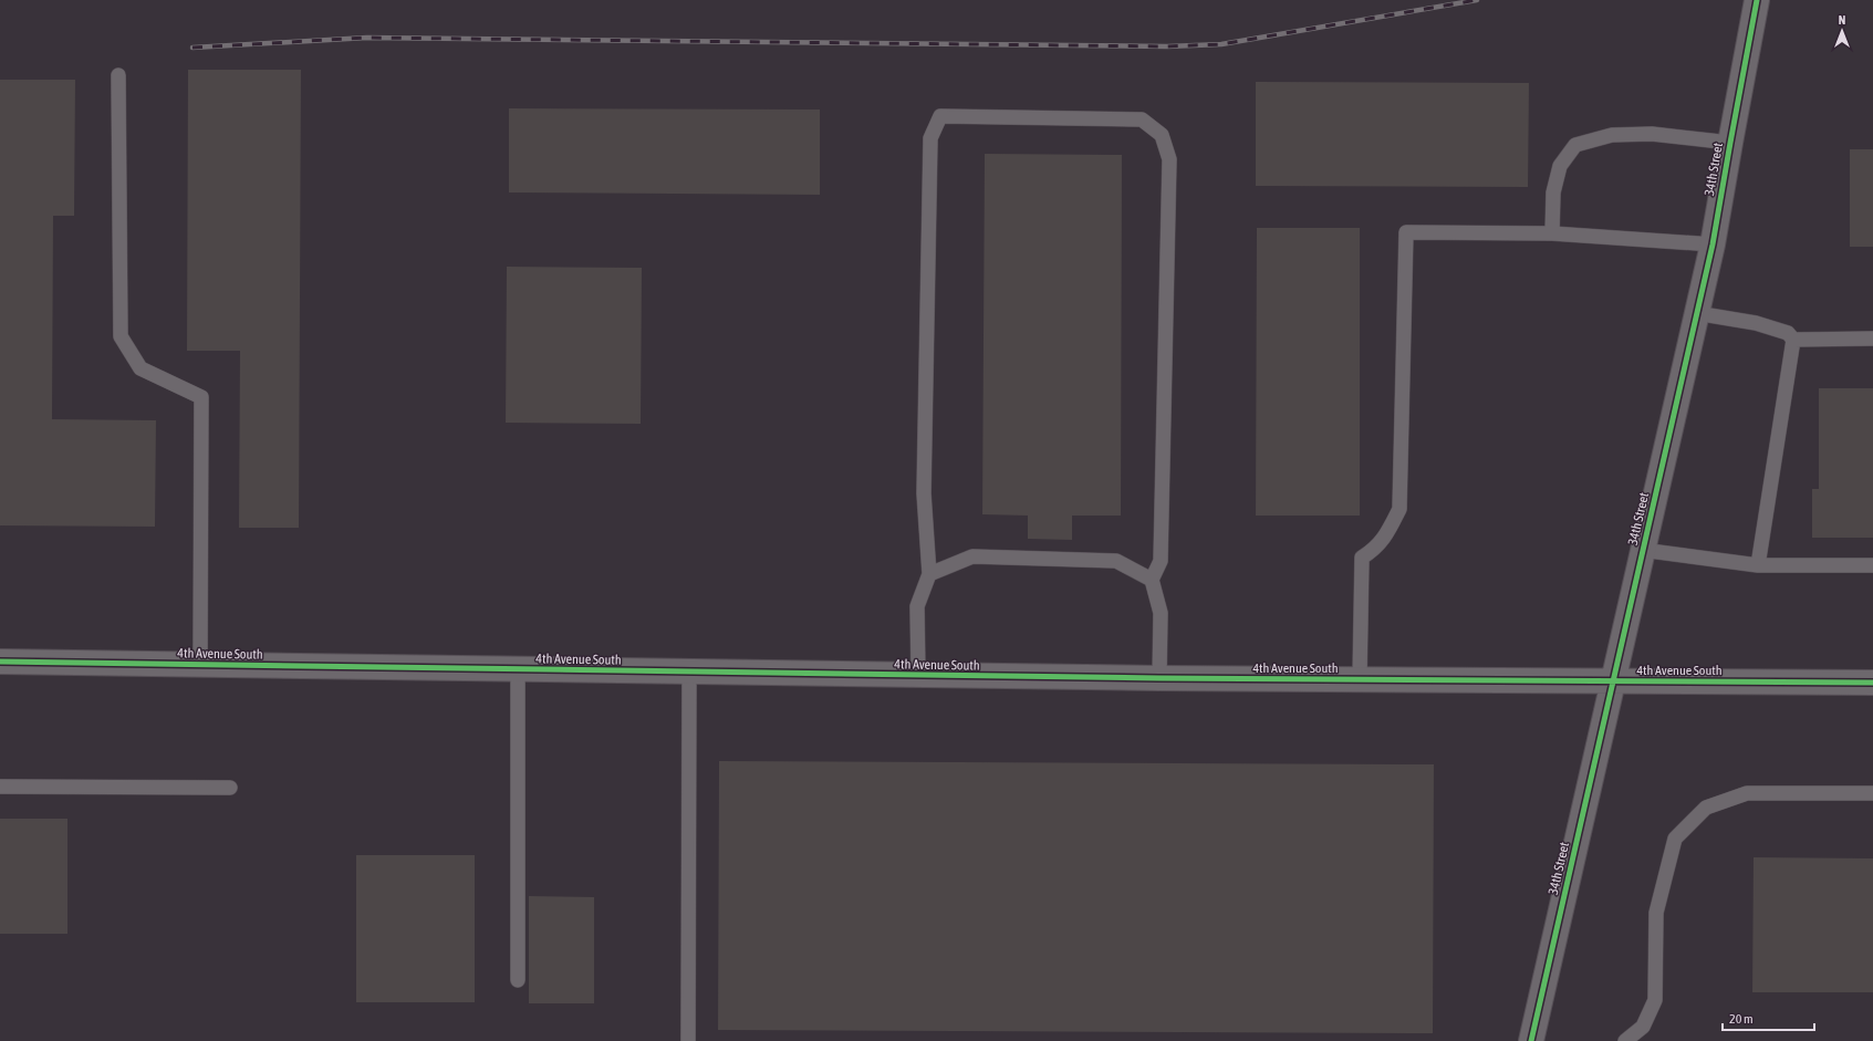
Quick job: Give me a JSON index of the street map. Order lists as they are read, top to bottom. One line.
{"streets":{"street":["34th Street","4th Avenue South"]},"crossings":[["34th Street","4th Avenue South"]],"scale_bar":"20 m","north":"top"}
